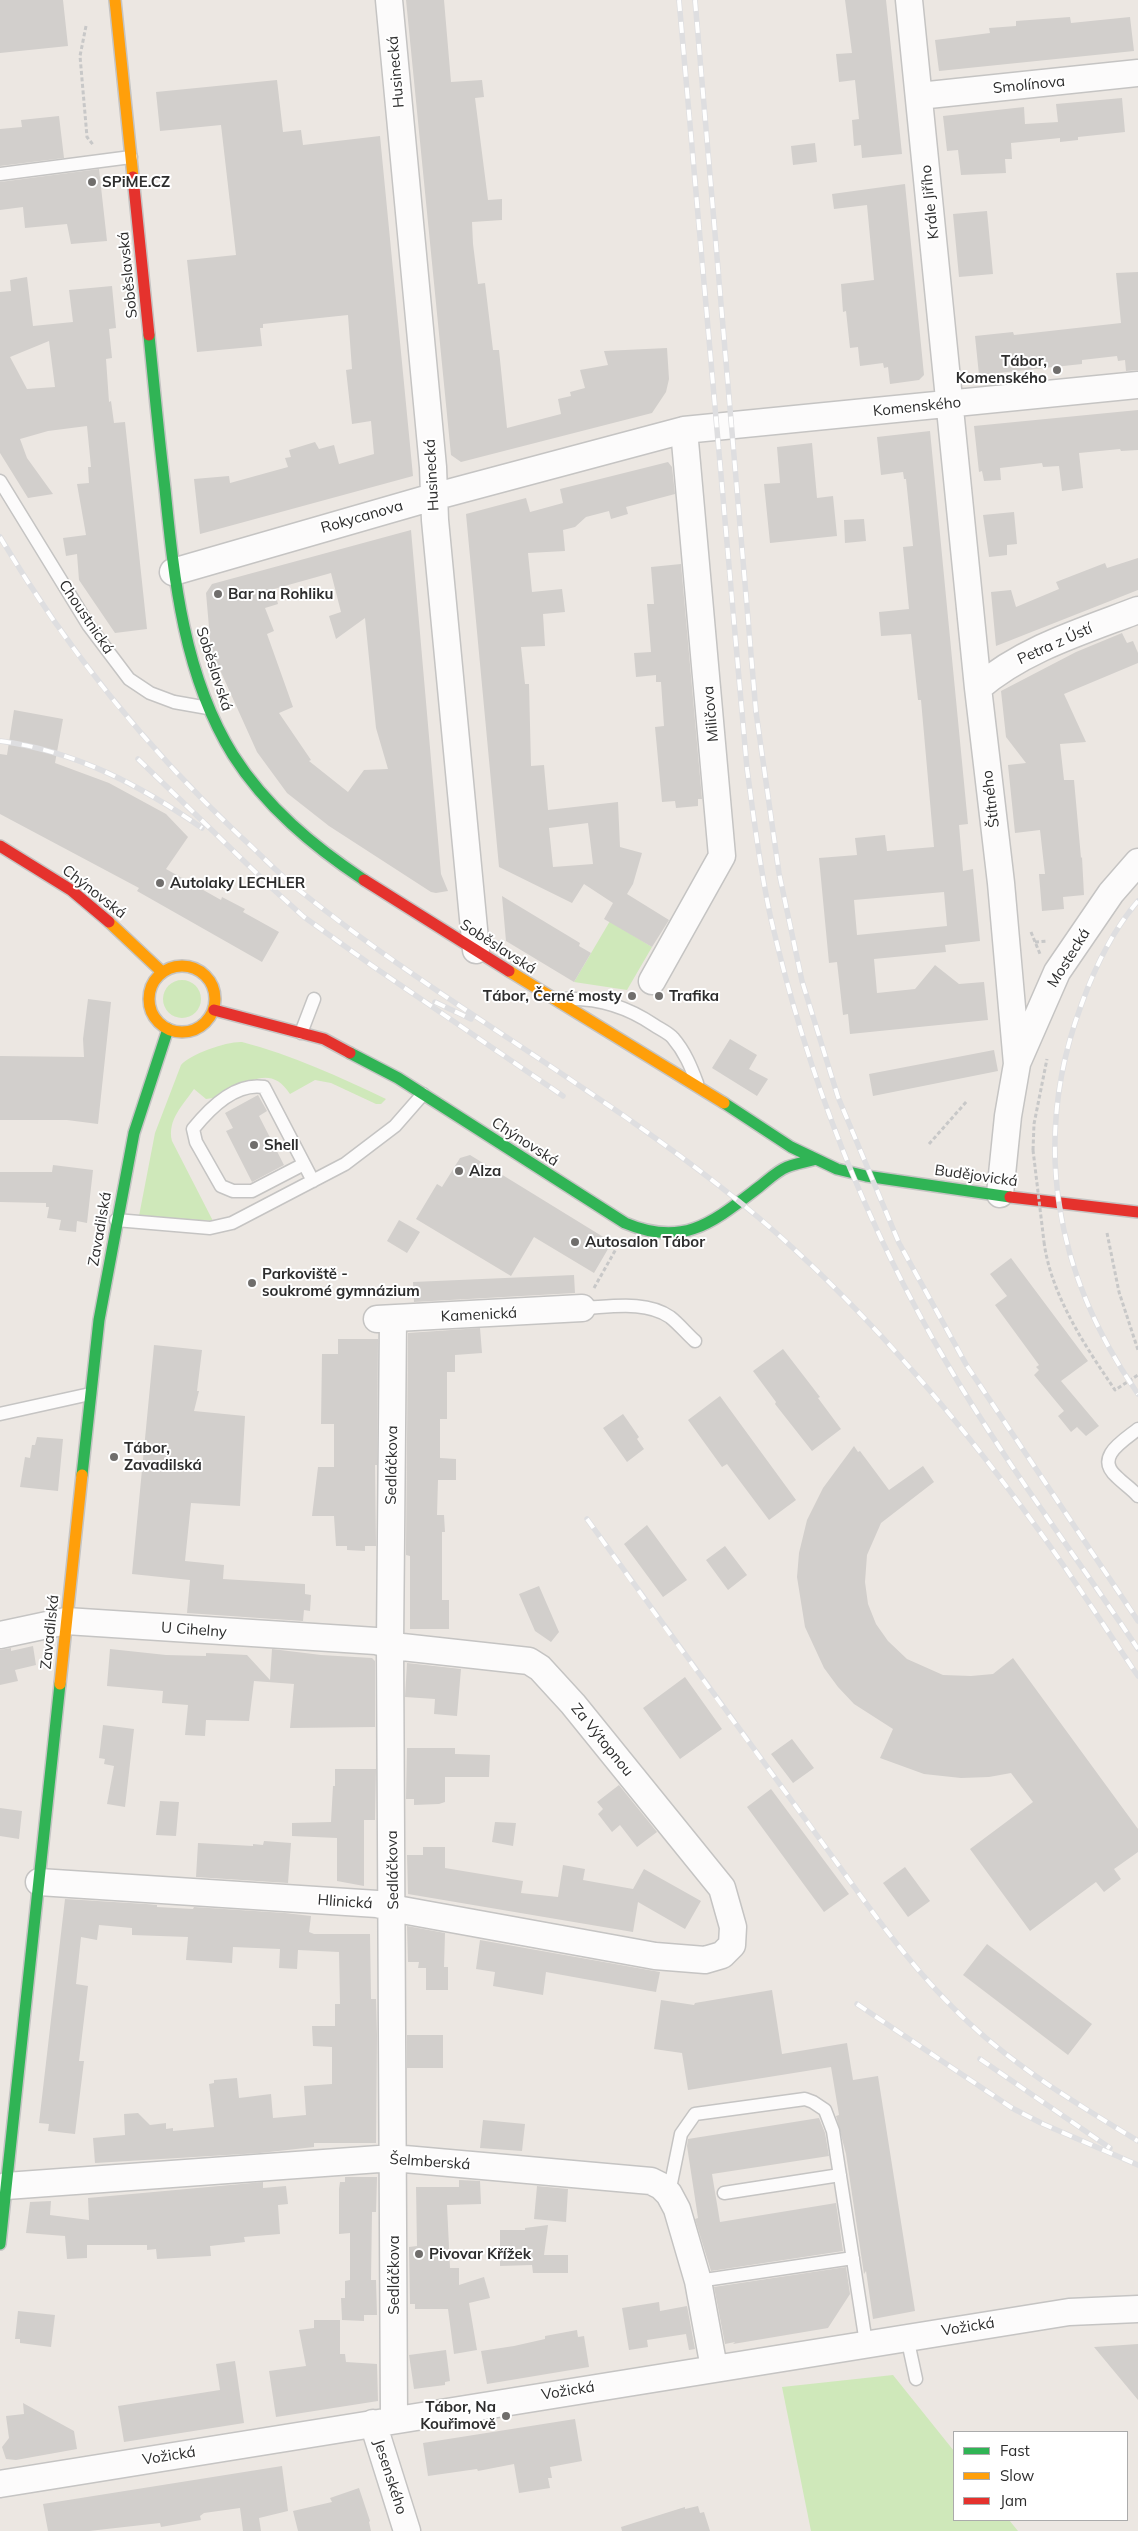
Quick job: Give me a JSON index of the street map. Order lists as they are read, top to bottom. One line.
{"streets":{"main road":["Soběslavská","Chýnovská","Budějovická","Zavadilská"],"street":["Husinecká","Smolínova","Krále Jiřího","Komenského","Rokycanova","Petra z Ústí","Miličova","Štítného","Mostecká","Kamenická","Sedláčkova","U Cihelny","Za Výtopnou","Hlinická","Šelmberská","Vožická","Jesenského"],"lane":["Choustnická"]},"crossings":[["Husinecká","Soběslavská"],["Husinecká","Rokycanova"],["Smolínova","Krále Jiřího"],["Krále Jiřího","Komenského"],["Krále Jiřího","Štítného"],["Soběslavská","Rokycanova"],["Soběslavská","Choustnická"],["Soběslavská","Chýnovská"],["Soběslavská","Budějovická"],["Komenského","Rokycanova"],["Komenského","Miličova"],["Komenského","Štítného"],["Rokycanova","Miličova"],["Petra z Ústí","Štítného"],["Štítného","Mostecká"],["Štítného","Budějovická"],["Chýnovská","Budějovická"],["Chýnovská","Zavadilská"],["Zavadilská","U Cihelny"],["Zavadilská","Hlinická"],["Zavadilská","Šelmberská"],["Kamenická","Sedláčkova"],["Sedláčkova","U Cihelny"],["Sedláčkova","Za Výtopnou"],["Sedláčkova","Hlinická"],["Sedláčkova","Šelmberská"],["Sedláčkova","Vožická"],["Sedláčkova","Jesenského"],["U Cihelny","Za Výtopnou"],["Za Výtopnou","Hlinická"],["Vožická","Jesenského"]],"places":["SPiME.CZ","Tábor, Komenského","Bar na Rohliku","Autolaky LECHLER","Tábor, Černé mosty","Trafika","Shell","Alza","Autosalon Tábor","Parkoviště - soukromé gymnázium","Tábor, Zavadilská","Pivovar Křížek","Tábor, Na Kouřimově"],"legend":["Fast","Slow","Jam"]}
